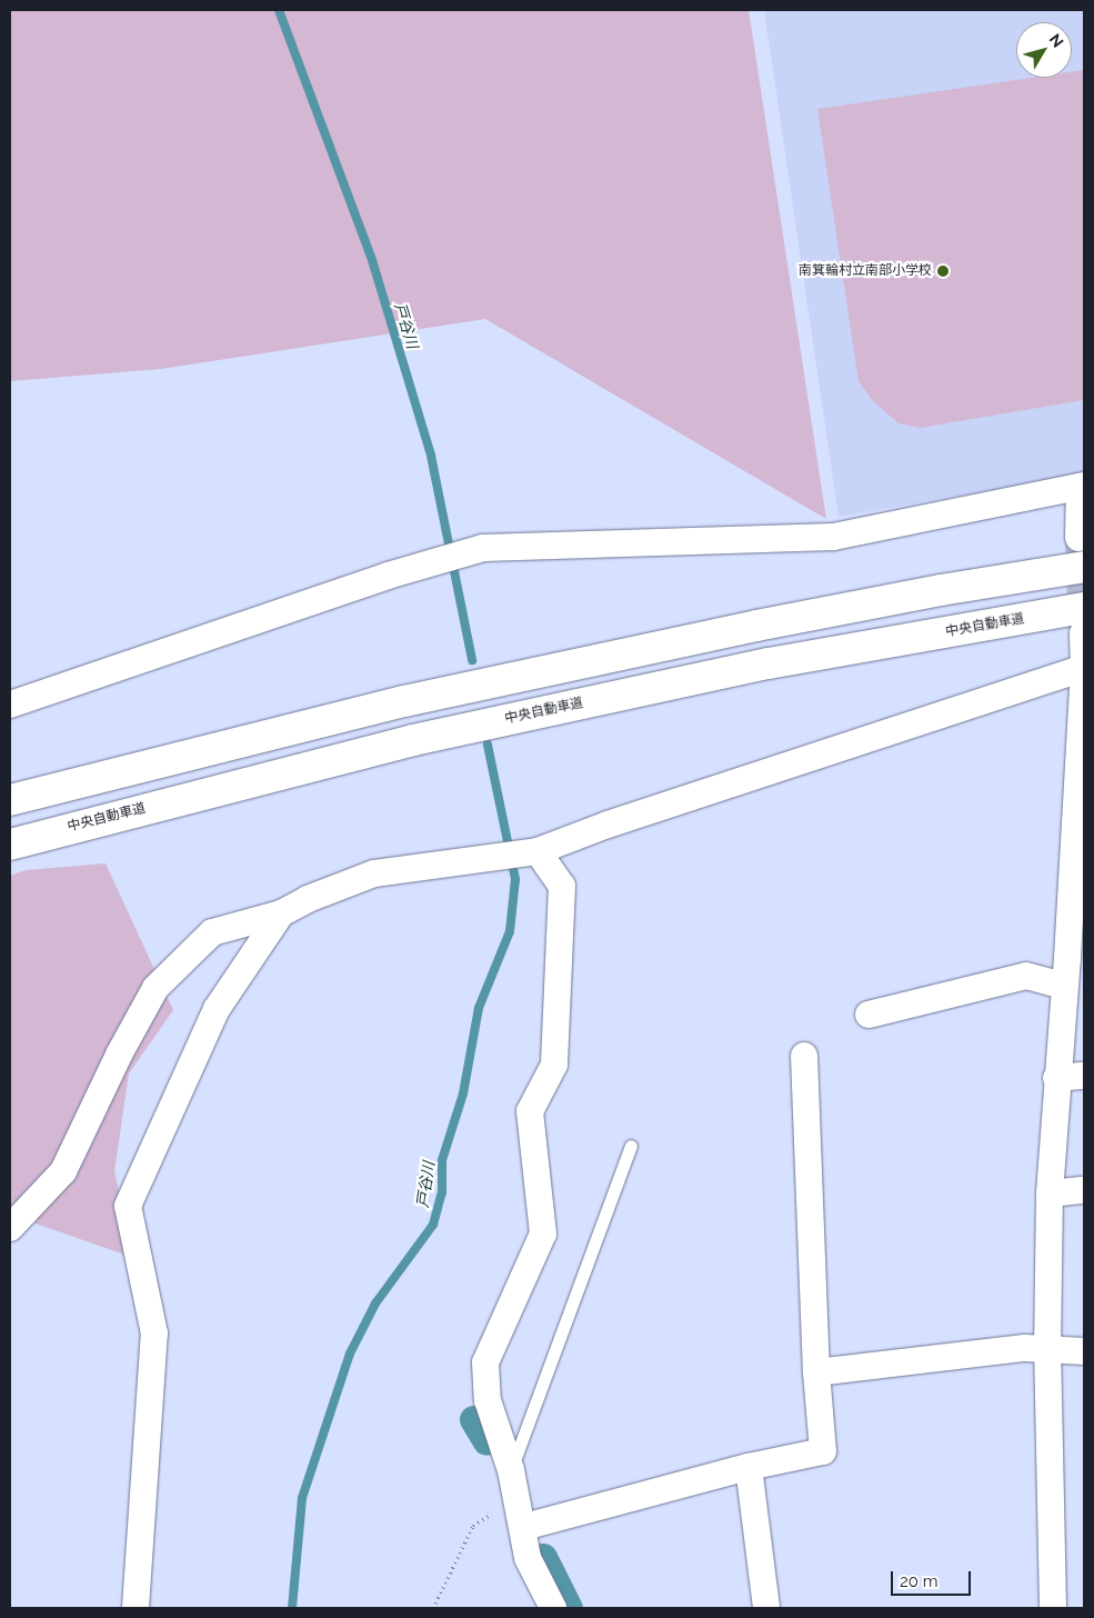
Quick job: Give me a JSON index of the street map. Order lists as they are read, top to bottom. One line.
{"streets":{"highway":["中央自動車道"]},"water":["戸谷川"],"places":["南箕輪村立南部小学校"],"scale_bar":"20 m","north":"top right"}
